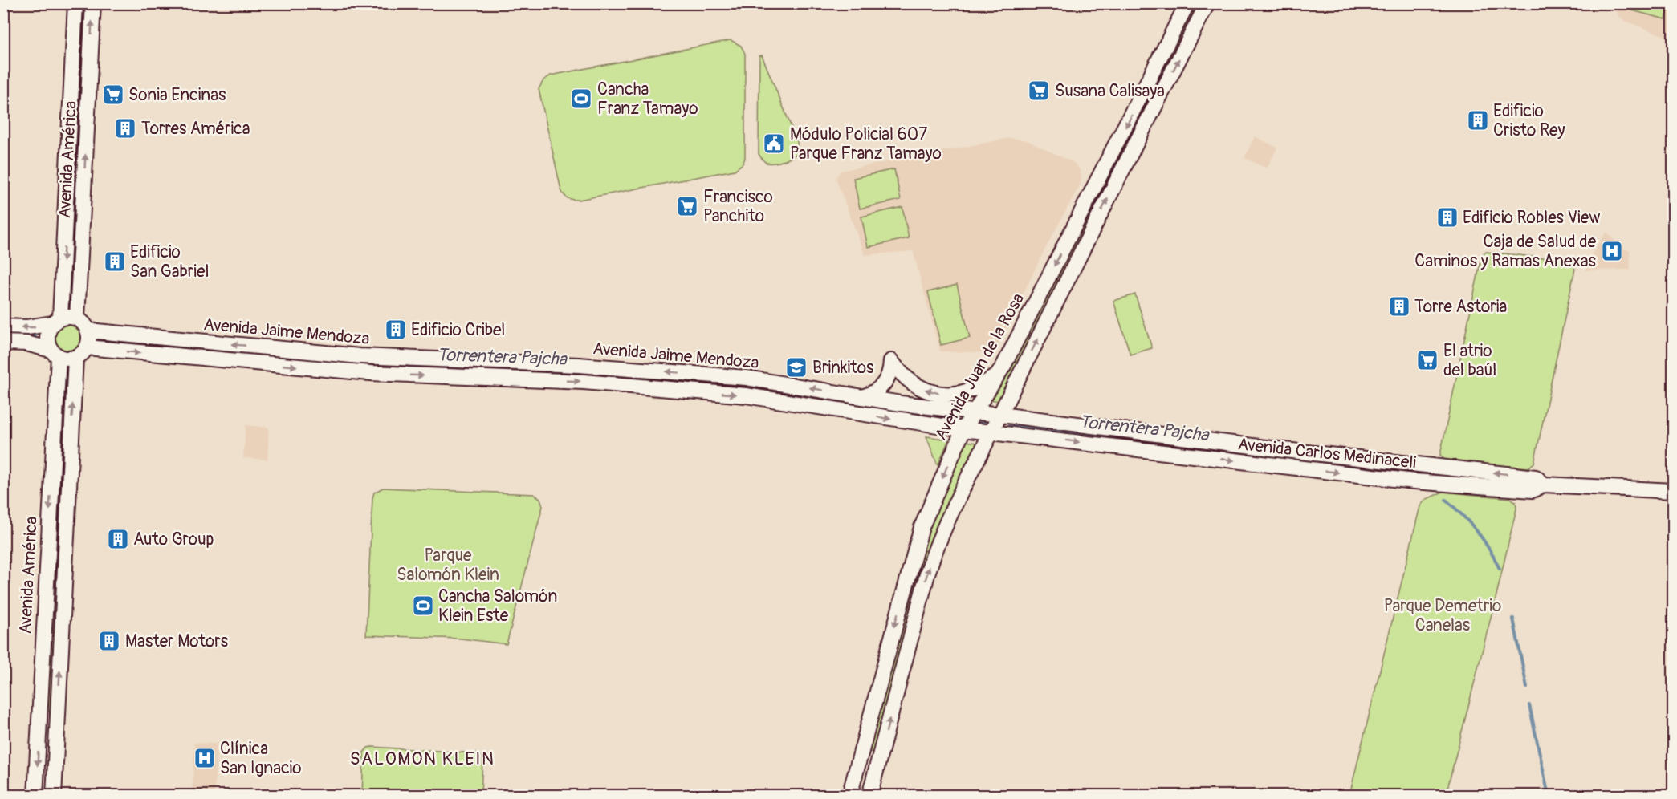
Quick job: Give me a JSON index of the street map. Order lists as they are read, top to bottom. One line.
{"streets":{"main road":["Avenida América","Avenida Jaime Mendoza","Avenida Juan de la Rosa","Avenida Carlos Medinaceli"]},"crossings":[["Avenida América","Avenida Jaime Mendoza"],["Avenida Jaime Mendoza","Avenida Juan de la Rosa"],["Avenida Jaime Mendoza","Avenida Carlos Medinaceli"]],"districts":["SALOMON KLEIN"],"water":["Torrentera Pajcha"],"parks":["Parque Salomón Klein","Parque Demetrio Canelas"],"places":{"supermarket":["Susana Calisaya","Sonia Encinas","Francisco Panchito","El atrio del baúl"],"sports":["Cancha Franz Tamayo","Cancha Salomón Klein Este"],"building":["Edificio Cristo Rey","Torres América","Edificio Robles View","Edificio San Gabriel","Torre Astoria","Edificio Cribel","Auto Group","Master Motors"],"public building":["Módulo Policial 607 Parque Franz Tamayo"],"hospital":["Caja de Salud de Caminos y Ramas Anexas","Clínica San Ignacio"],"school or university":["Brinkitos"]}}
